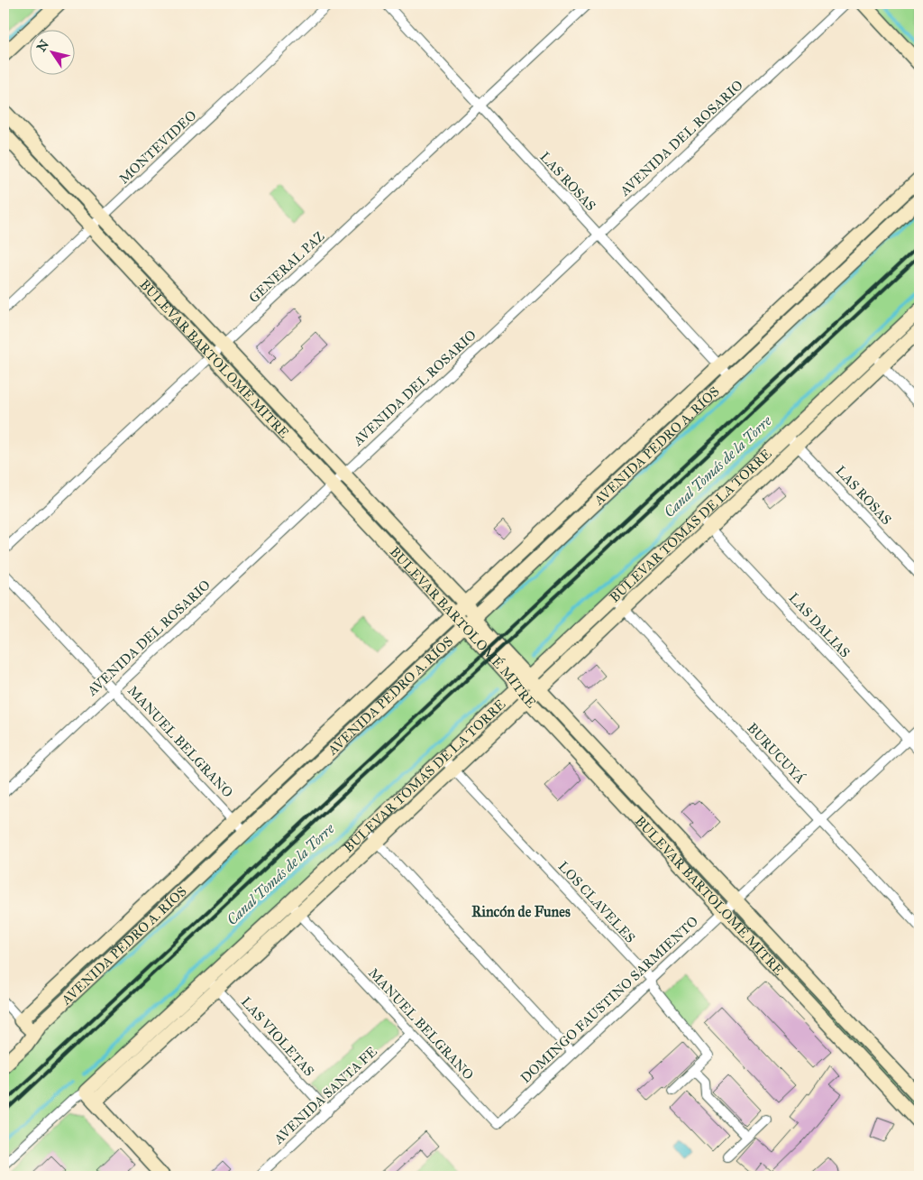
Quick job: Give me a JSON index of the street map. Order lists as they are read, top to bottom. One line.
{"streets":{"main road":["BULEVAR BARTOLOMÉ MITRE","AVENIDA PEDRO A. RÍOS","BULEVAR TOMÁS DE LA TORRE"],"street":["AVENIDA DEL ROSARIO","MONTEVIDEO","LAS ROSAS","GENERAL PAZ","LAS DALIAS","MANUEL BELGRANO","BURUCUYÁ","LOS CLAVELES","DOMINGO FAUSTINO SARMIENTO","LAS VIOLETAS","AVENIDA SANTA FE"]},"crossings":[["AVENIDA DEL ROSARIO","LAS ROSAS"],["AVENIDA DEL ROSARIO","BULEVAR BARTOLOMÉ MITRE"],["AVENIDA DEL ROSARIO","MANUEL BELGRANO"],["MONTEVIDEO","BULEVAR BARTOLOMÉ MITRE"],["LAS ROSAS","GENERAL PAZ"],["LAS ROSAS","AVENIDA PEDRO A. RÍOS"],["LAS ROSAS","BULEVAR TOMÁS DE LA TORRE"],["GENERAL PAZ","BULEVAR BARTOLOMÉ MITRE"],["BULEVAR BARTOLOMÉ MITRE","AVENIDA PEDRO A. RÍOS"],["BULEVAR BARTOLOMÉ MITRE","BULEVAR TOMÁS DE LA TORRE"],["BULEVAR BARTOLOMÉ MITRE","DOMINGO FAUSTINO SARMIENTO"],["AVENIDA PEDRO A. RÍOS","MANUEL BELGRANO"],["BULEVAR TOMÁS DE LA TORRE","LAS DALIAS"],["BULEVAR TOMÁS DE LA TORRE","MANUEL BELGRANO"],["BULEVAR TOMÁS DE LA TORRE","BURUCUYÁ"],["BULEVAR TOMÁS DE LA TORRE","LOS CLAVELES"],["BULEVAR TOMÁS DE LA TORRE","LAS VIOLETAS"],["LAS DALIAS","DOMINGO FAUSTINO SARMIENTO"],["MANUEL BELGRANO","DOMINGO FAUSTINO SARMIENTO"],["MANUEL BELGRANO","AVENIDA SANTA FE"],["BURUCUYÁ","DOMINGO FAUSTINO SARMIENTO"],["LOS CLAVELES","DOMINGO FAUSTINO SARMIENTO"],["LAS VIOLETAS","AVENIDA SANTA FE"]],"districts":["Rincón de Funes"],"water":["Canal Tomás de la Torre"],"north":"top left"}
